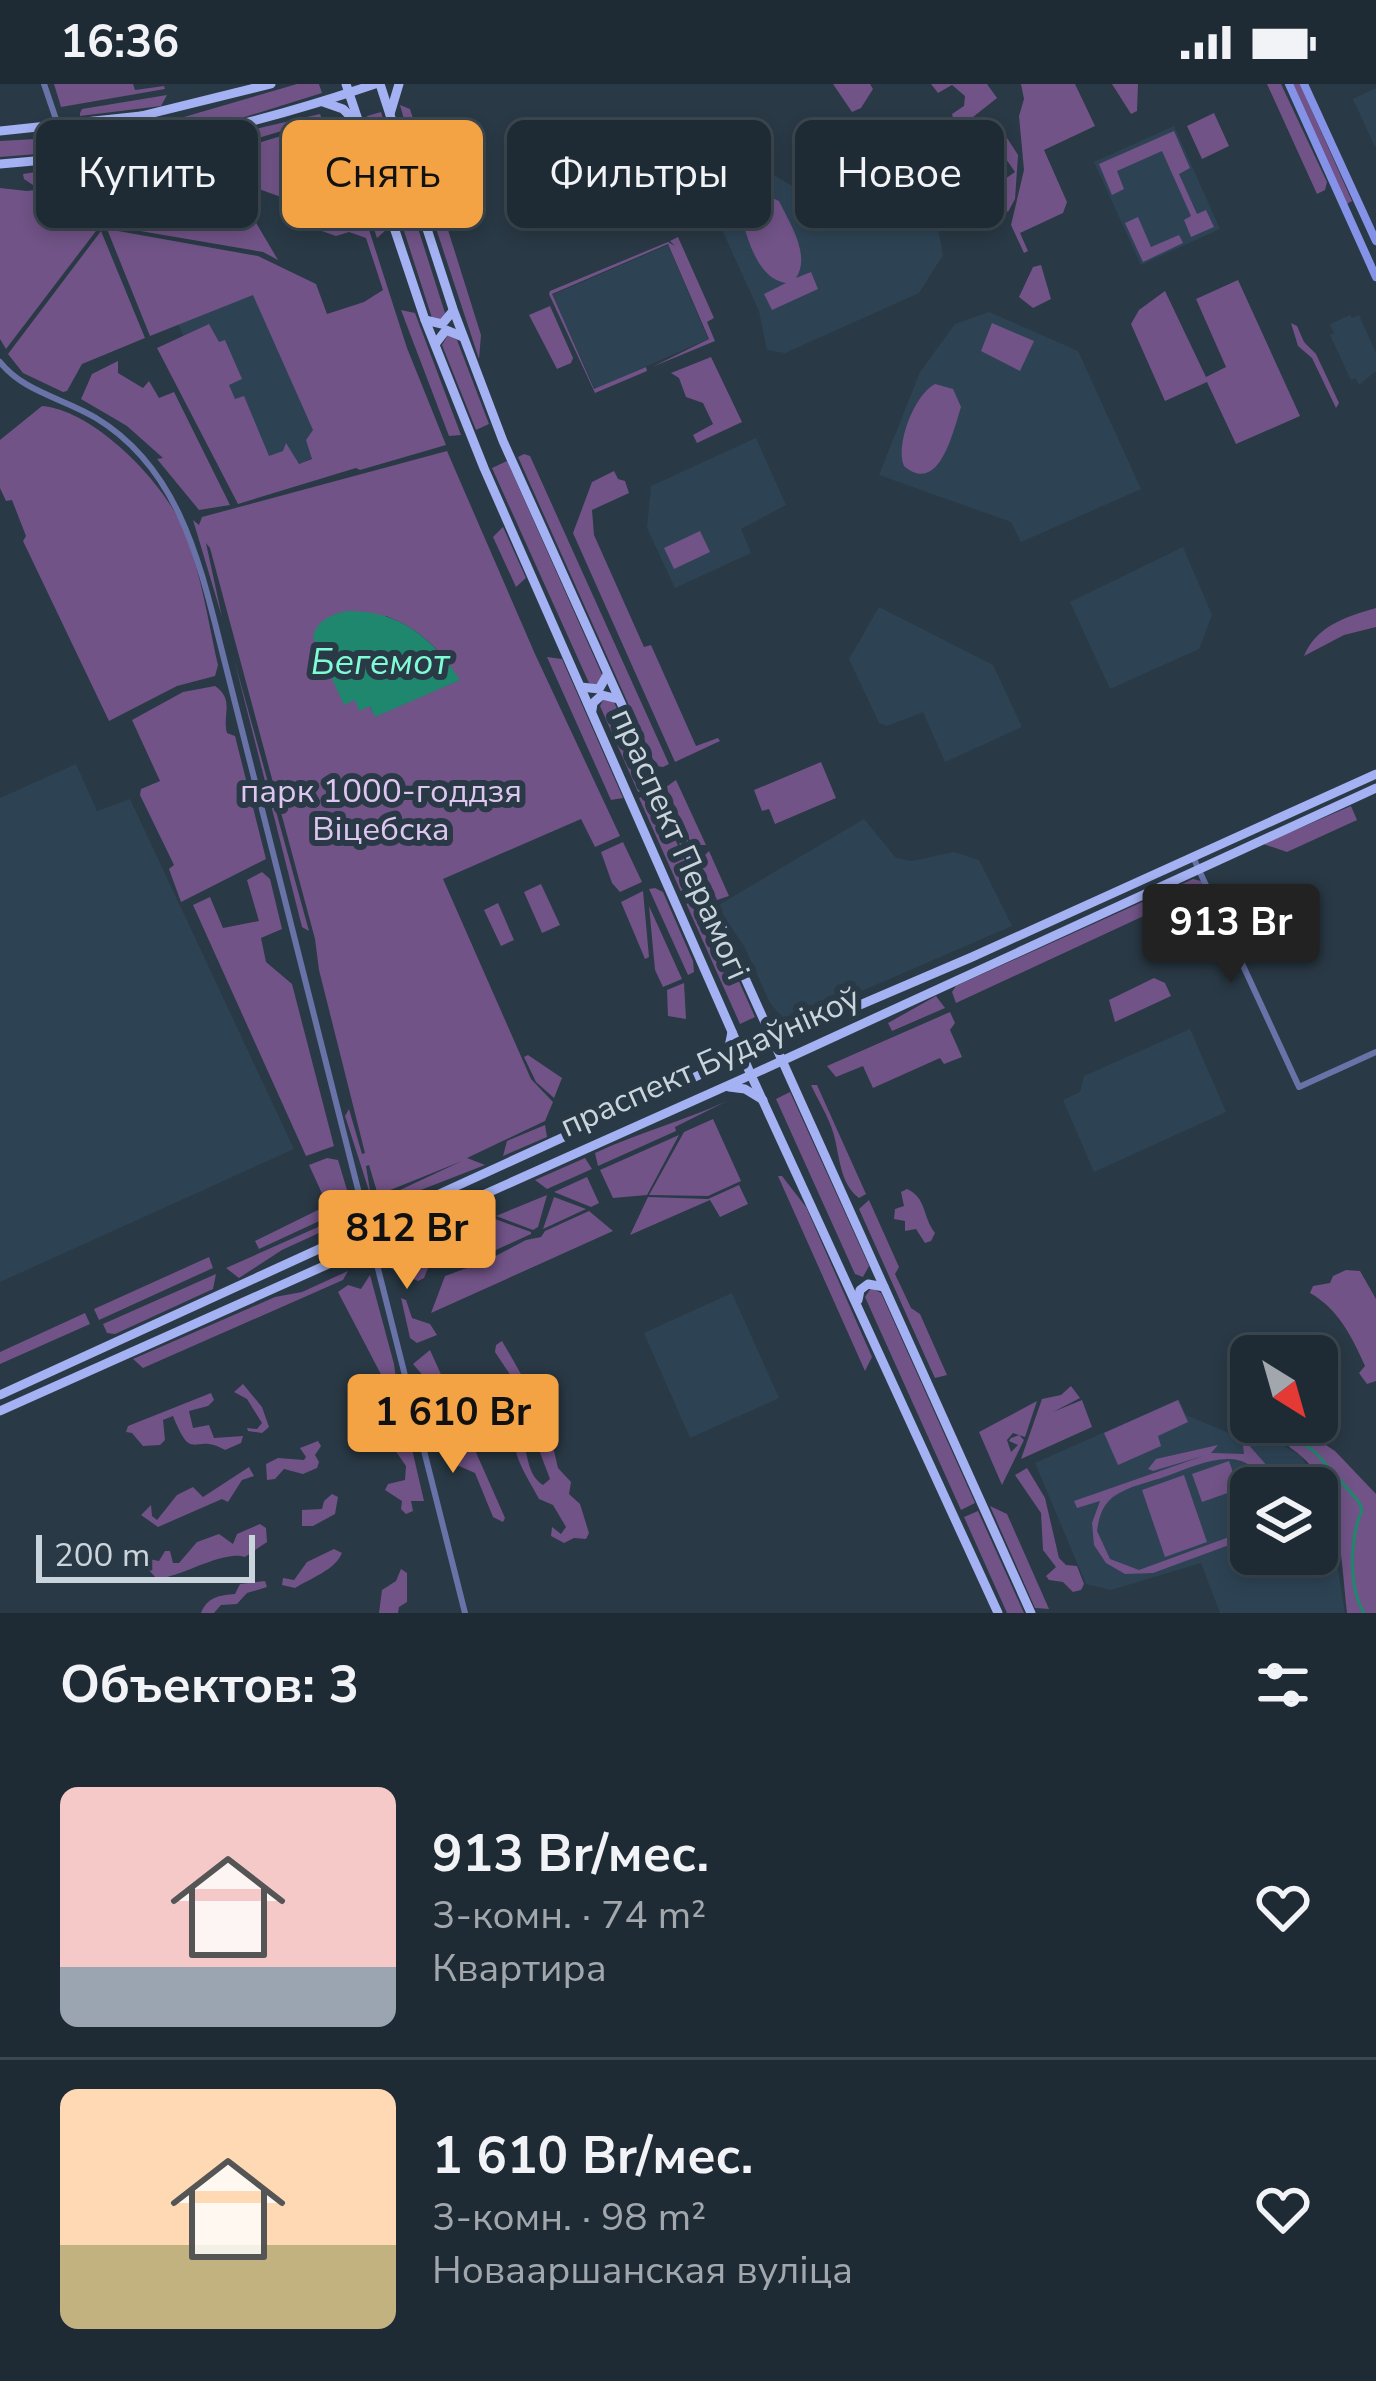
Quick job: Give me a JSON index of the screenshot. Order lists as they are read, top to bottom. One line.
{"streets":{"main road":["праспект Перамогі","праспект Будаўнікоў"]},"crossings":[["праспект Перамогі","праспект Будаўнікоў"]],"water":["Бегемот"],"parks":["парк 1000-годдзя Віцебска"],"scale_bar":"200 m","north":"bottom right","page":{"status":"16:36","chip":["Купить","Снять","Фильтры","Новое"],"price":["913 Br","812 Br","1 610 Br"],"scale":"200 m","heading":"Объектов: 3","list":[{"name":"913 Br/мес.","note":"3-комн. · 74 m² · Квартира"},{"name":"1 610 Br/мес.","note":"3-комн. · 98 m² · Новааршанская вуліца"}]}}
